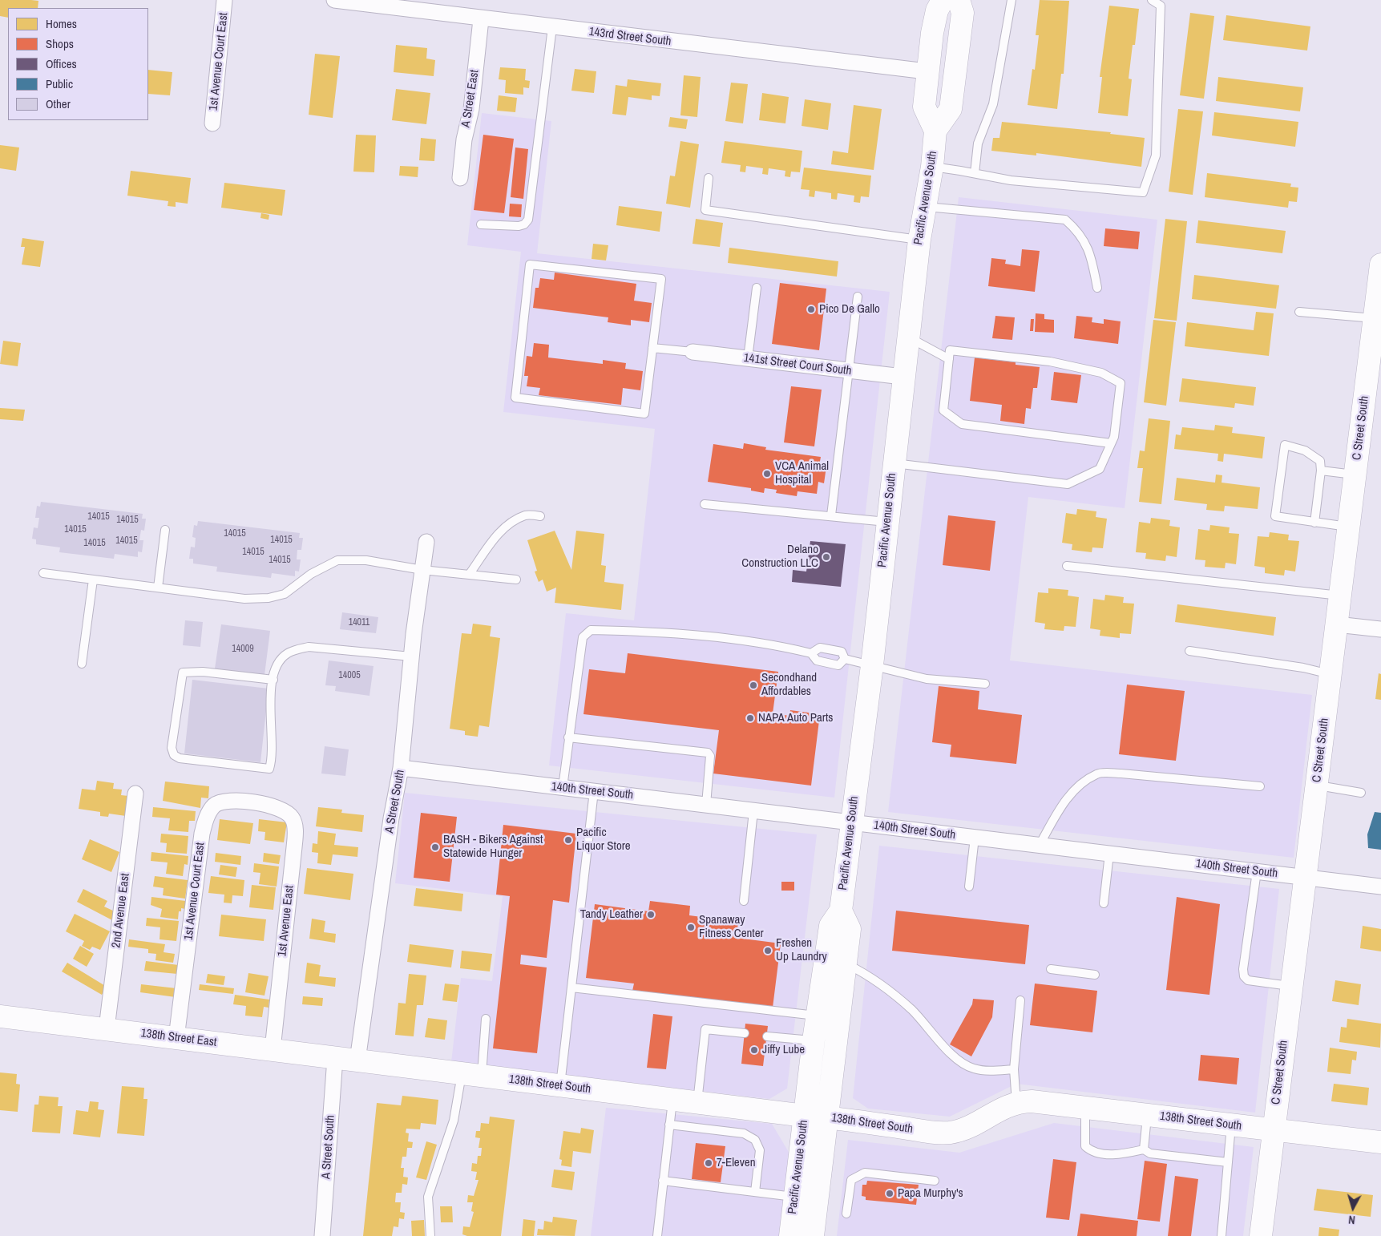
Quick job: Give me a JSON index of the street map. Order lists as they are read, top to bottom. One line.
{"streets":{"street":["143rd Street South","1st Avenue Court East","A Street East","Pacific Avenue South","141st Street Court South","C Street South","140th Street South","A Street South","2nd Avenue East","1st Avenue East","138th Street East","138th Street South"]},"crossings":[["143rd Street South","A Street East"],["1st Avenue Court East","1st Avenue East"],["1st Avenue Court East","138th Street East"],["Pacific Avenue South","141st Street Court South"],["Pacific Avenue South","140th Street South"],["Pacific Avenue South","138th Street South"],["C Street South","140th Street South"],["C Street South","138th Street South"],["140th Street South","A Street South"],["A Street South","138th Street East"],["A Street South","138th Street South"],["2nd Avenue East","138th Street East"],["1st Avenue East","138th Street East"],["138th Street East","138th Street South"]],"places":["Pico De Gallo","VCA Animal Hospital","Delano Construction LLC","Secondhand Affordables","NAPA Auto Parts","Pacific Liquor Store","BASH - Bikers Against Statewide Hunger","Tandy Leather","Spanaway Fitness Center","Freshen Up Laundry","Jiffy Lube","7-Eleven","Papa Murphy's"],"house_numbers":["14015","14015","14015","14015","14015","14015","14015","14015","14015","14011","14009","14005"],"legend":["Homes","Shops","Offices","Public","Other"],"north":"bottom"}
